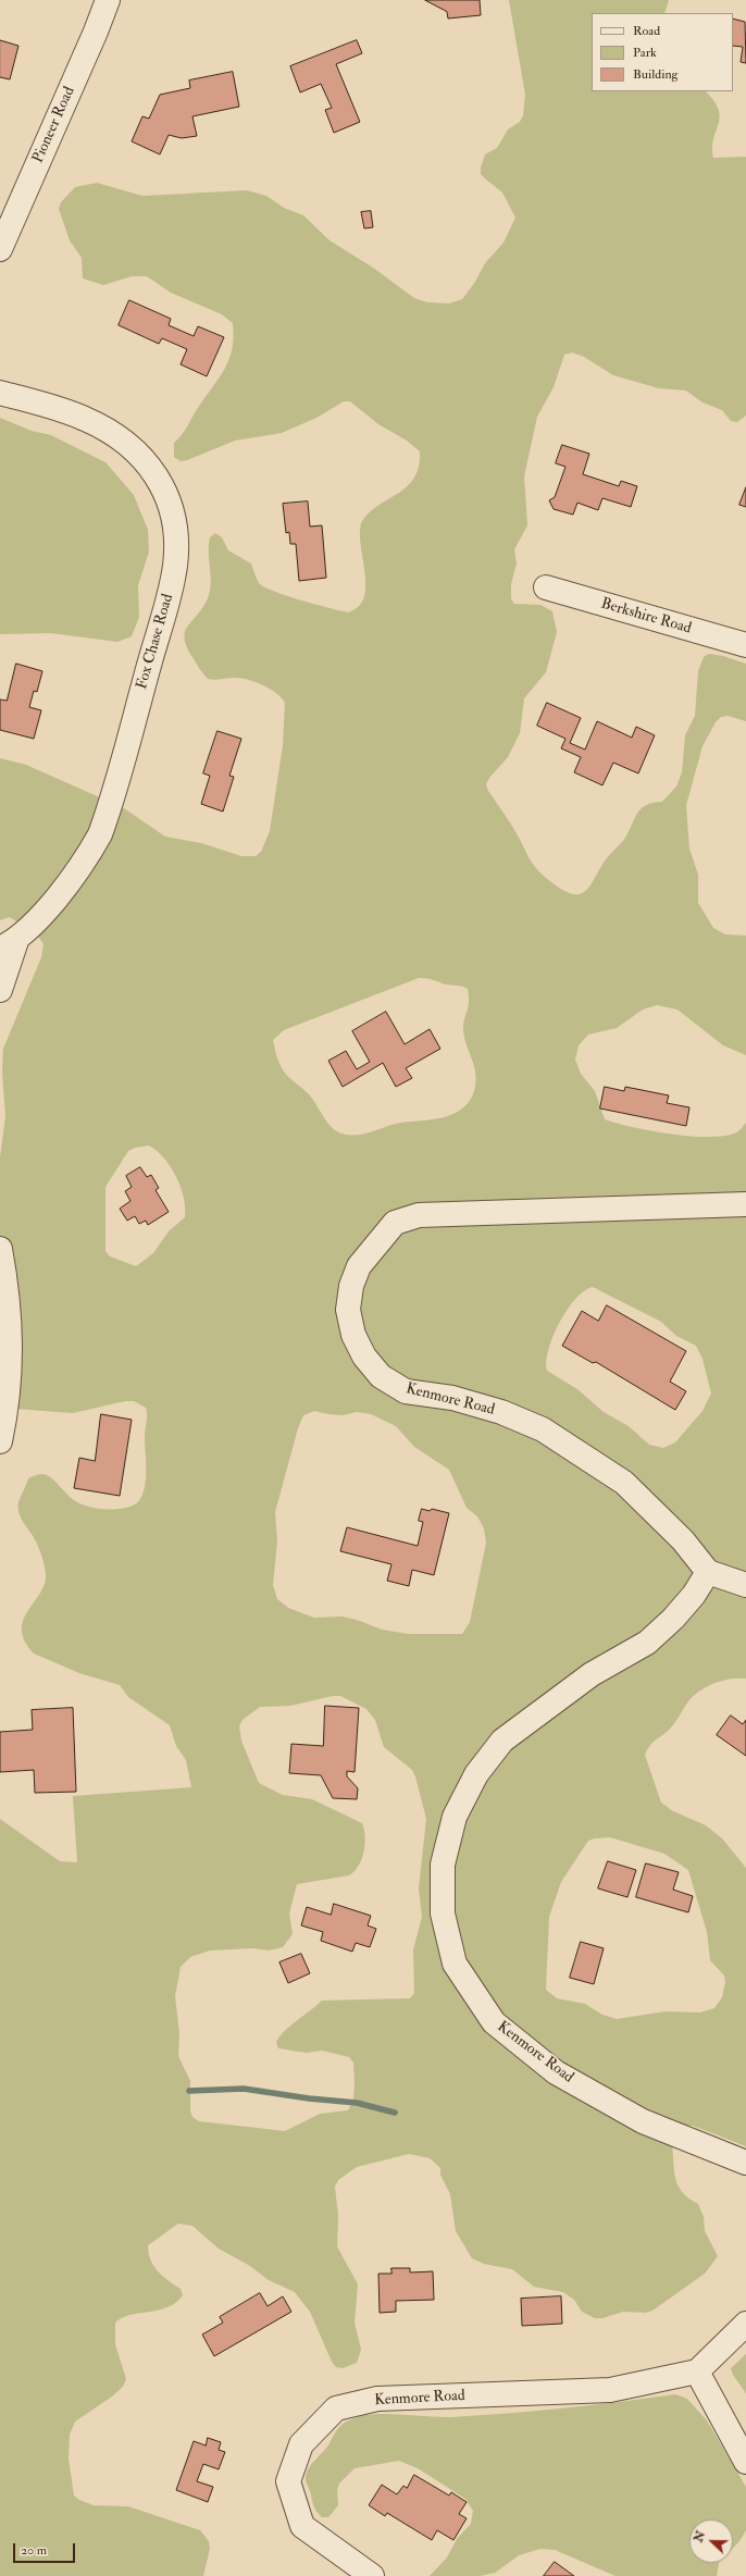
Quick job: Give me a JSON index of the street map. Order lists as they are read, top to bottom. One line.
{"streets":{"street":["Pioneer Road","Berkshire Road","Fox Chase Road","Kenmore Road"]},"legend":["Road","Park","Building"],"scale_bar":"20 m","north":"left"}
